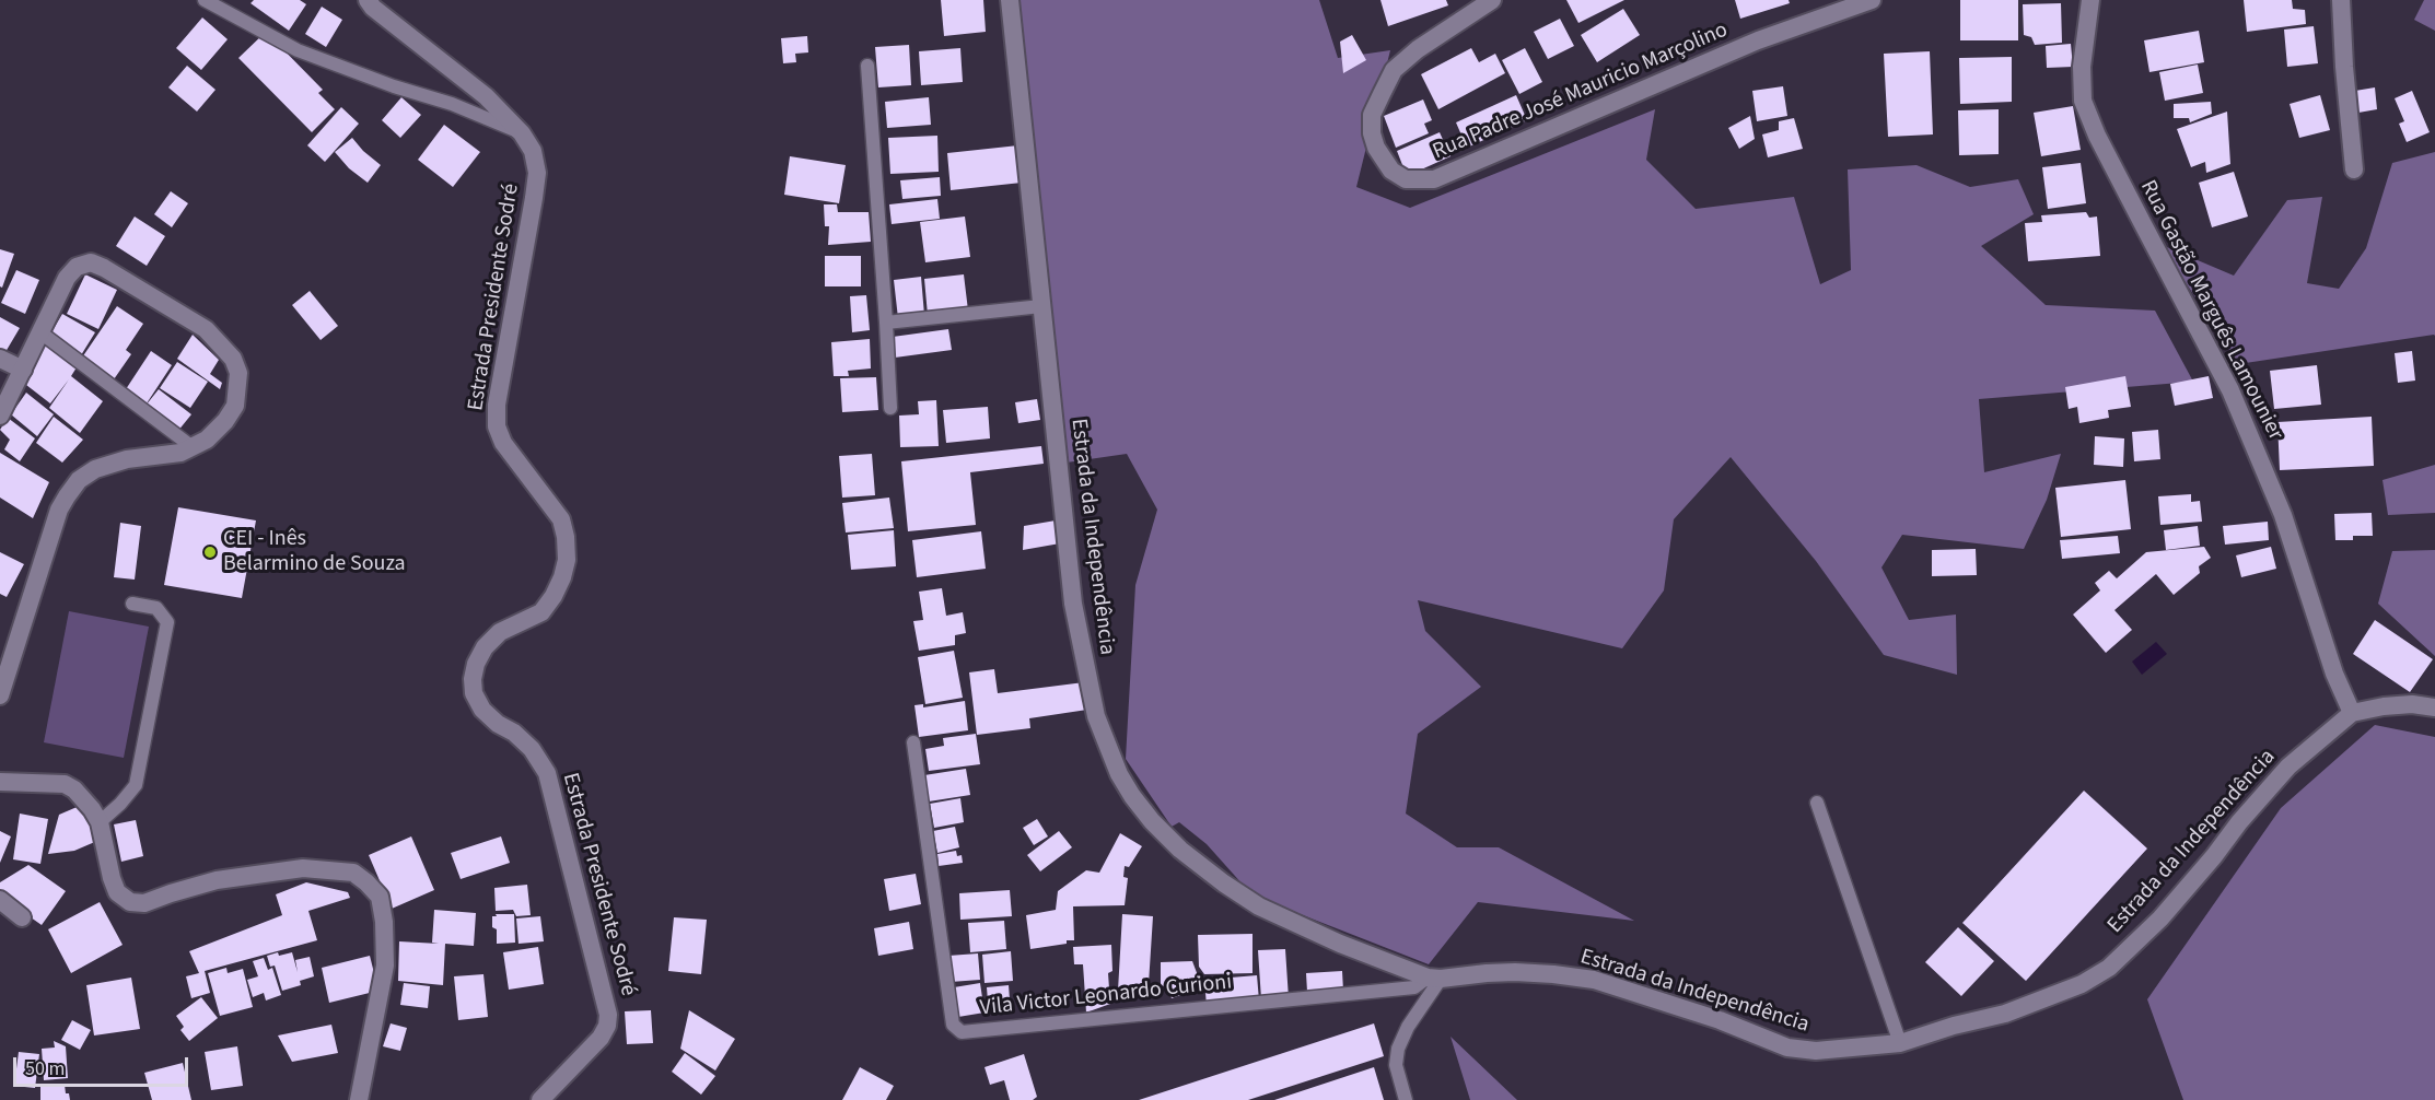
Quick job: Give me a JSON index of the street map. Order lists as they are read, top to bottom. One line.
{"streets":{"street":["Rua Padre José Mauricio Marçolino","Estrada Presidente Sodré","Rua Gastão Marguês Lamounier","Estrada da Independência"],"lane":["Vila Victor Leonardo Curioni"]},"crossings":[["Rua Gastão Marguês Lamounier","Estrada da Independência"],["Estrada da Independência","Vila Victor Leonardo Curioni"]],"places":["CEI - Inês Belarmino de Souza"],"scale_bar":"50 m"}
